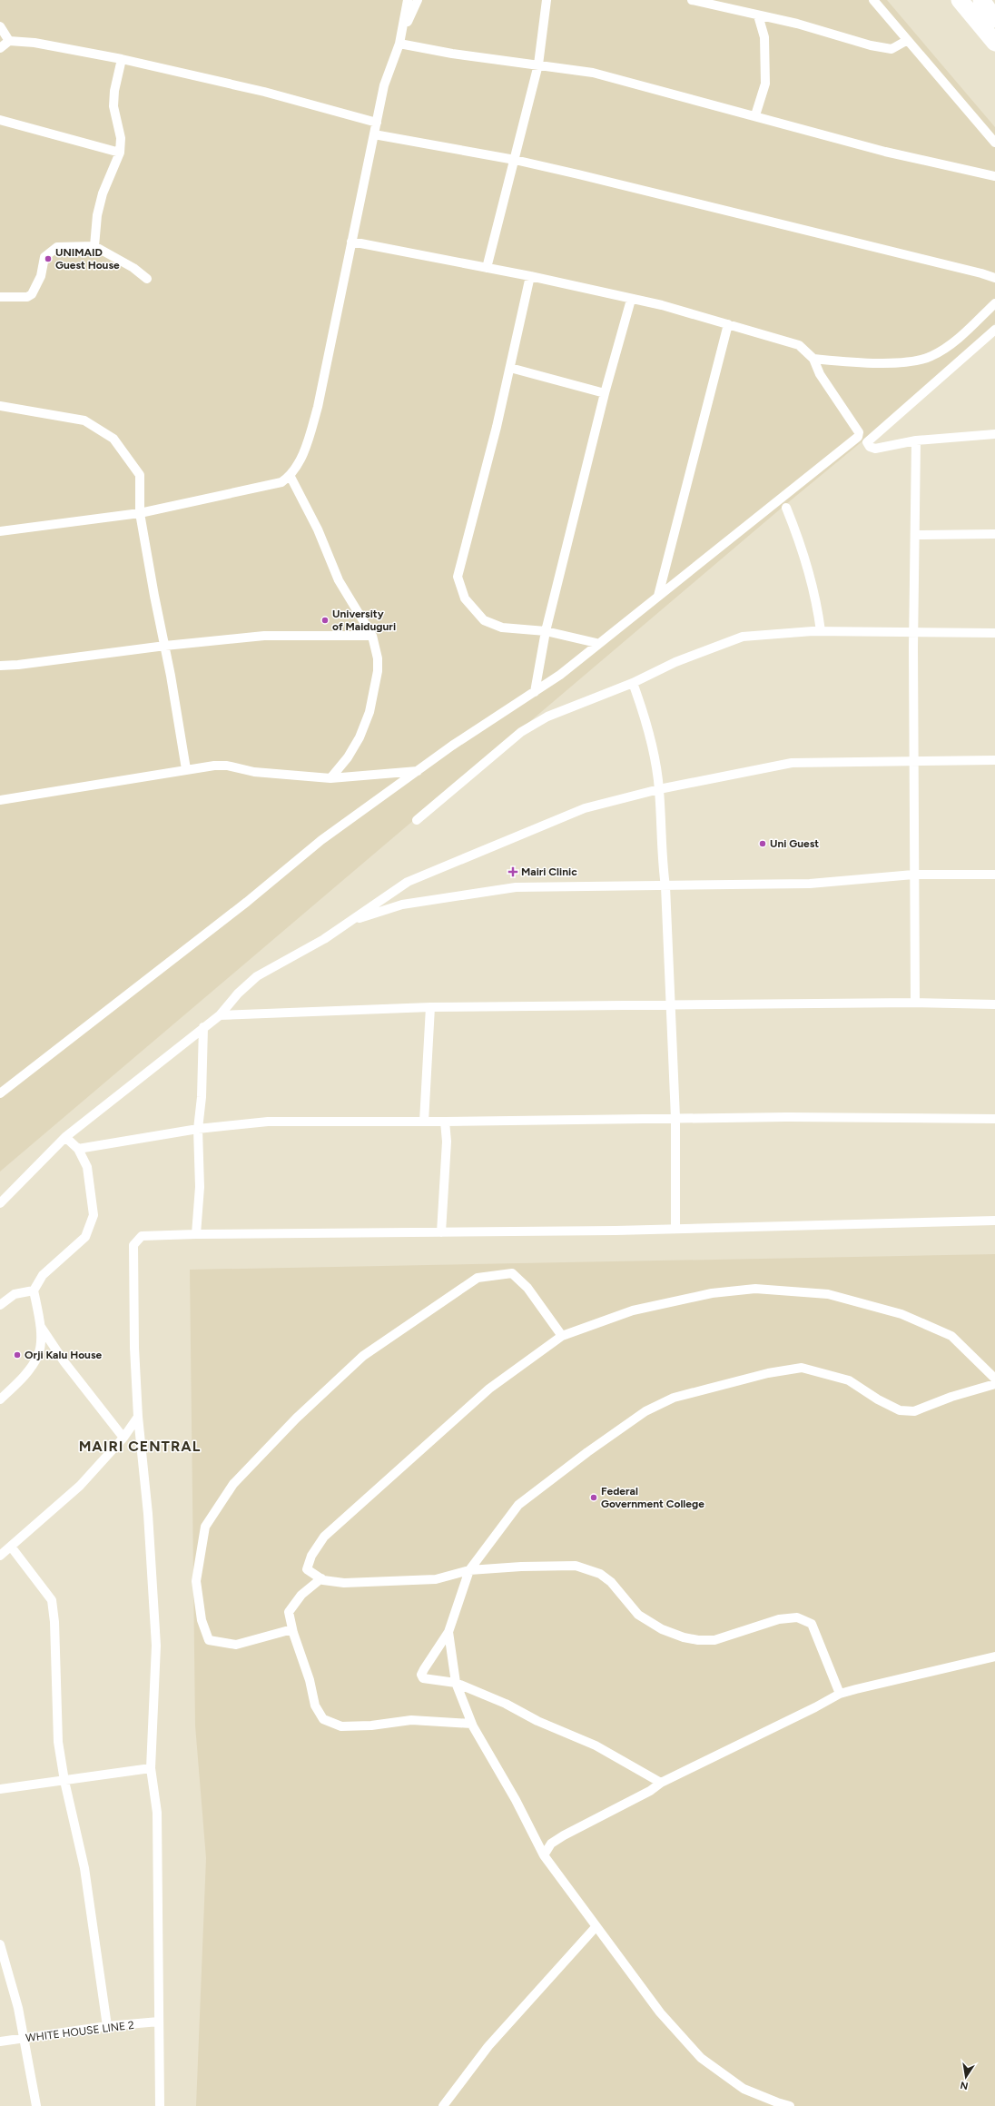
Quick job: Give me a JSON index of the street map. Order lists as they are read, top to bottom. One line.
{"streets":{"street":["WHITE HOUSE LINE 2"]},"districts":["MAIRI CENTRAL"],"places":{"other":["UNIMAID Guest House","University of Maiduguri","Uni Guest","Orji Kalu House","Federal Government College"],"health":["Mairi Clinic"]},"north":"bottom"}
